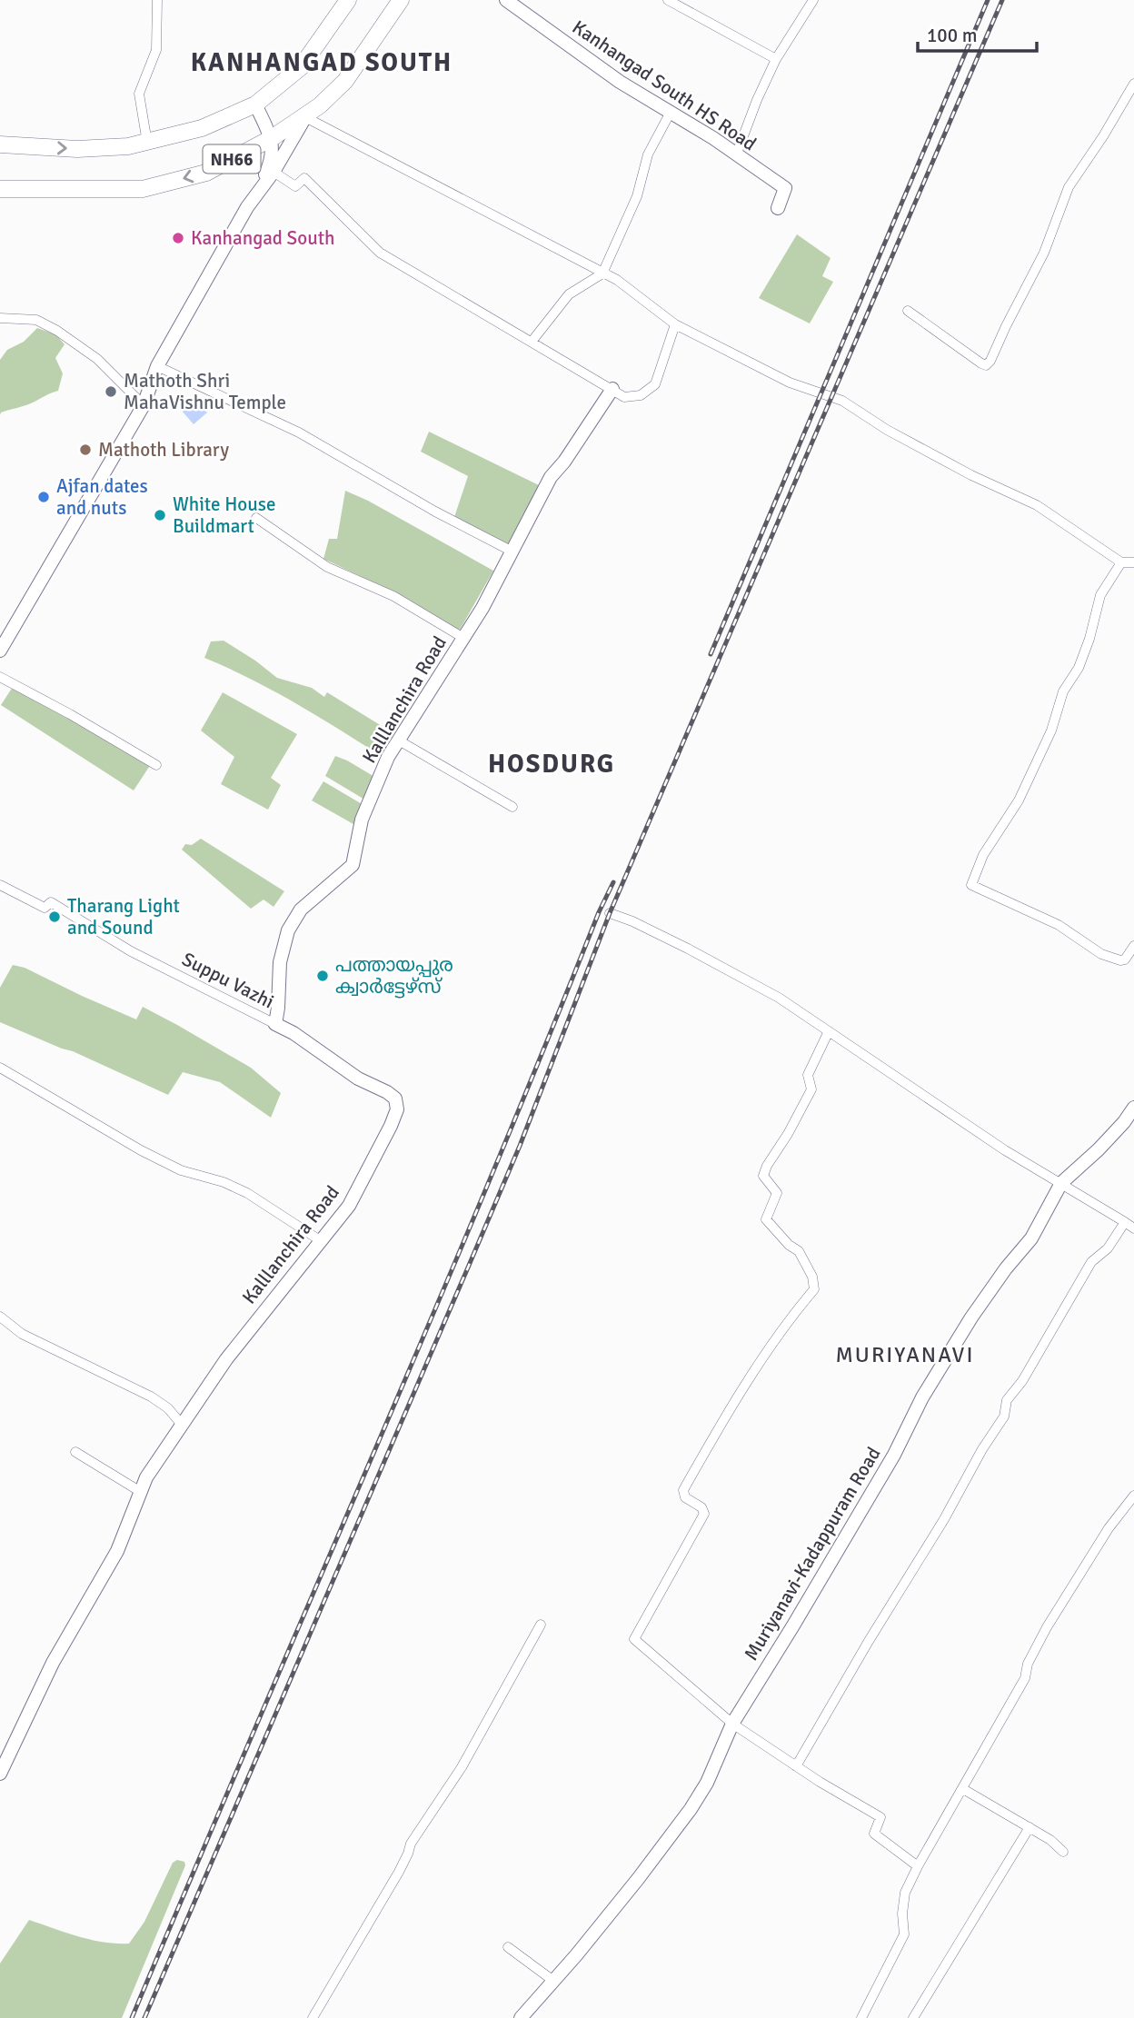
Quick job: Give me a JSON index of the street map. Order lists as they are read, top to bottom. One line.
{"streets":{"highway":["NH66"],"street":["Kanhangad South HS Road","Kalllanchira Road","Suppu Vazhi","Muriyanavi-Kadappuram Road"]},"crossings":[["Kalllanchira Road","Suppu Vazhi"]],"districts":["KANHANGAD SOUTH","HOSDURG","MURIYANAVI"],"places":["Kanhangad South","Mathoth Shri MahaVishnu Temple","Mathoth Library","Ajfan dates and nuts","White House Buildmart","Tharang Light and Sound","പത്തായപ്പുര ക്വാർട്ടേഴ്സ്"],"scale_bar":"100 m"}
